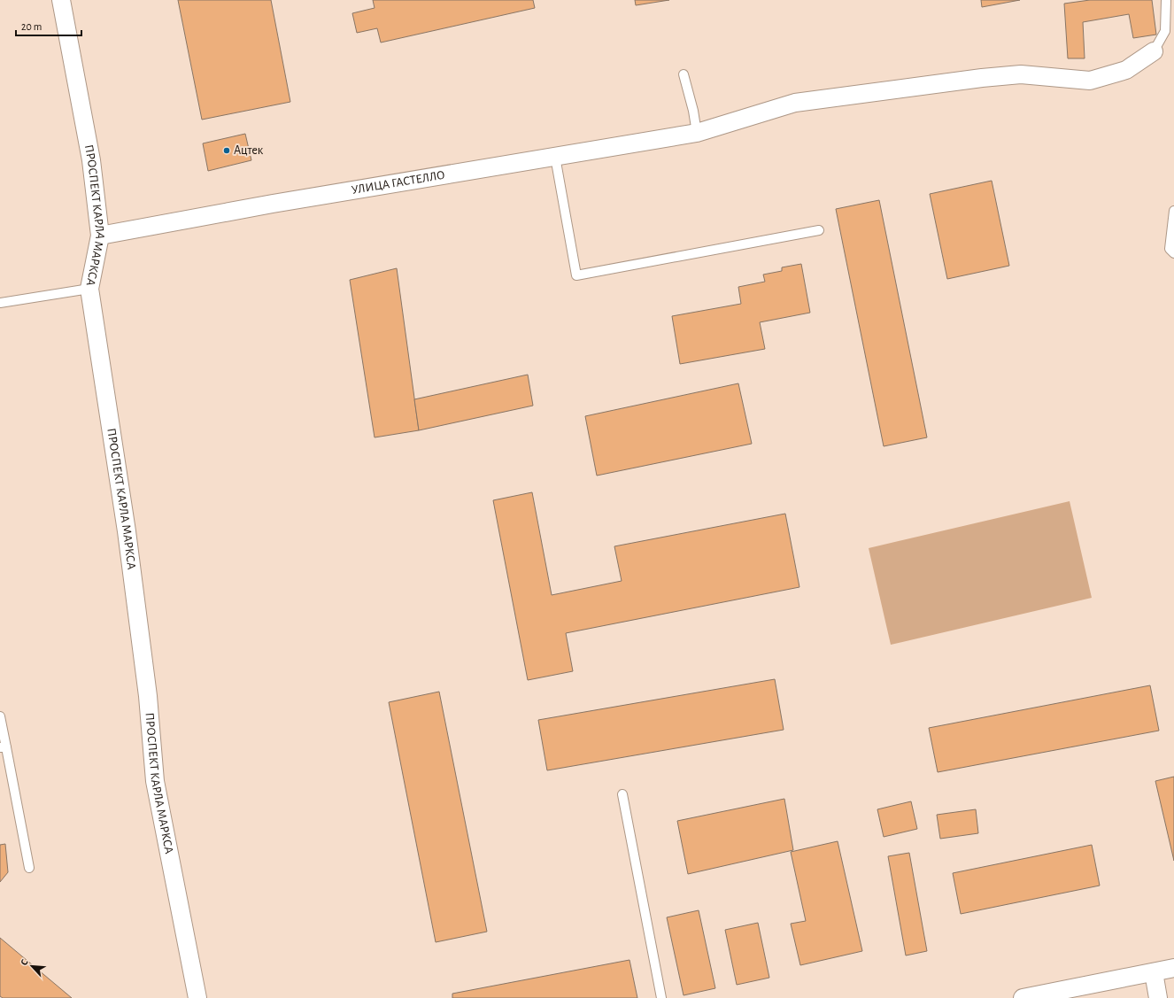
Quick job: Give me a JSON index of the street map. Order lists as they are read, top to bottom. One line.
{"streets":{"street":["УЛИЦА ГАСТЕЛЛО","ПРОСПЕКТ КАРЛА МАРКСА"]},"crossings":[["УЛИЦА ГАСТЕЛЛО","ПРОСПЕКТ КАРЛА МАРКСА"]],"places":["Ацтек"],"scale_bar":"20 m","north":"top left"}
